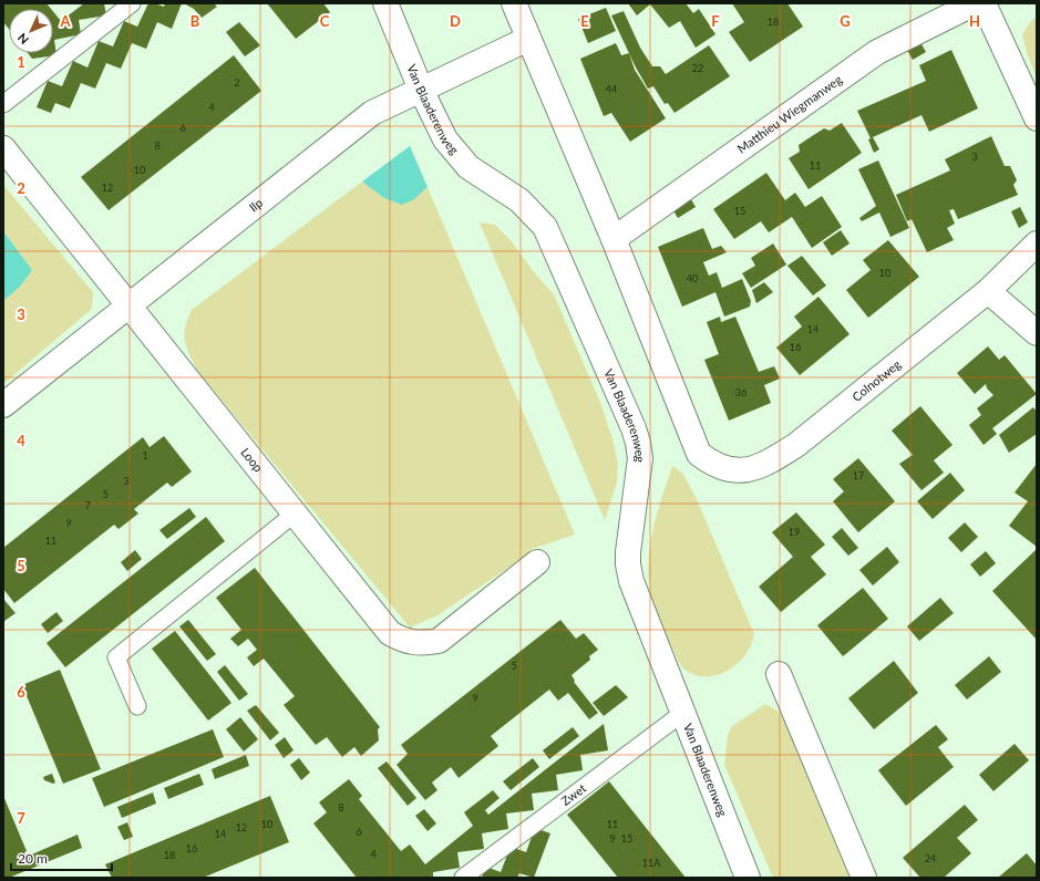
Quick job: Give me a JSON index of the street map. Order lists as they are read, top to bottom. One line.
{"streets":{"street":["Van Blaaderenweg","Matthieu Wiegmanweg","Ilp","Colnotweg","Loop"],"lane":["Zwet"]},"crossings":[["Van Blaaderenweg","Ilp"],["Van Blaaderenweg","Zwet"],["Matthieu Wiegmanweg","Colnotweg"],["Ilp","Loop"]],"house_numbers":["18","22","2","44","4","6","8","3","11","10","12","15","10","40","14","16","36","1","17","3","5","7","9","19","11","5","9","8","10","11","12","6","14","9","15","16","4","18","24","11A"],"scale_bar":"20 m","north":"bottom left","grid":{"columns":["A","B","C","D","E","F","G","H"],"rows":["1","2","3","4","5","6","7"]}}
